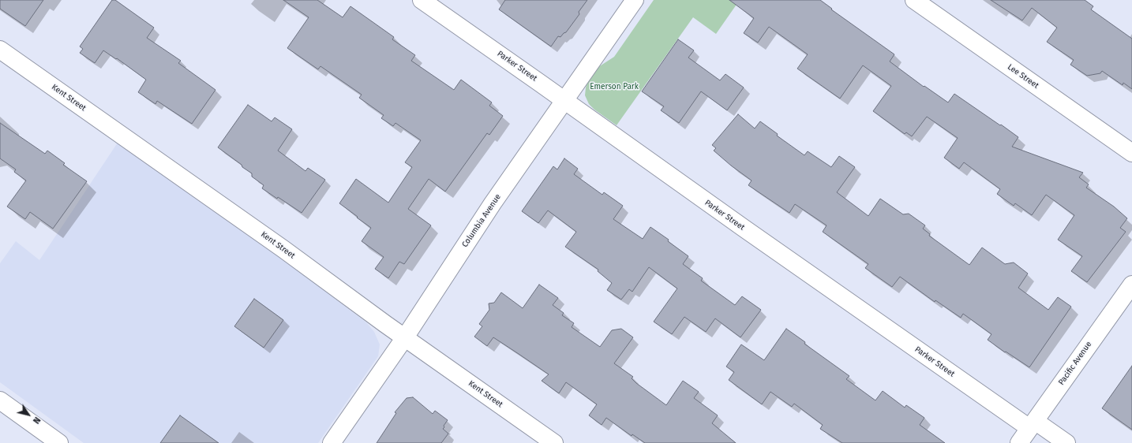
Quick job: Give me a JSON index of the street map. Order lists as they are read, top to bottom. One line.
{"streets":{"street":["Parker Street","Lee Street","Kent Street","Columbia Avenue","Pacific Avenue"]},"crossings":[["Parker Street","Columbia Avenue"],["Parker Street","Pacific Avenue"],["Kent Street","Columbia Avenue"]],"parks":["Emerson Park"],"north":"bottom right"}
